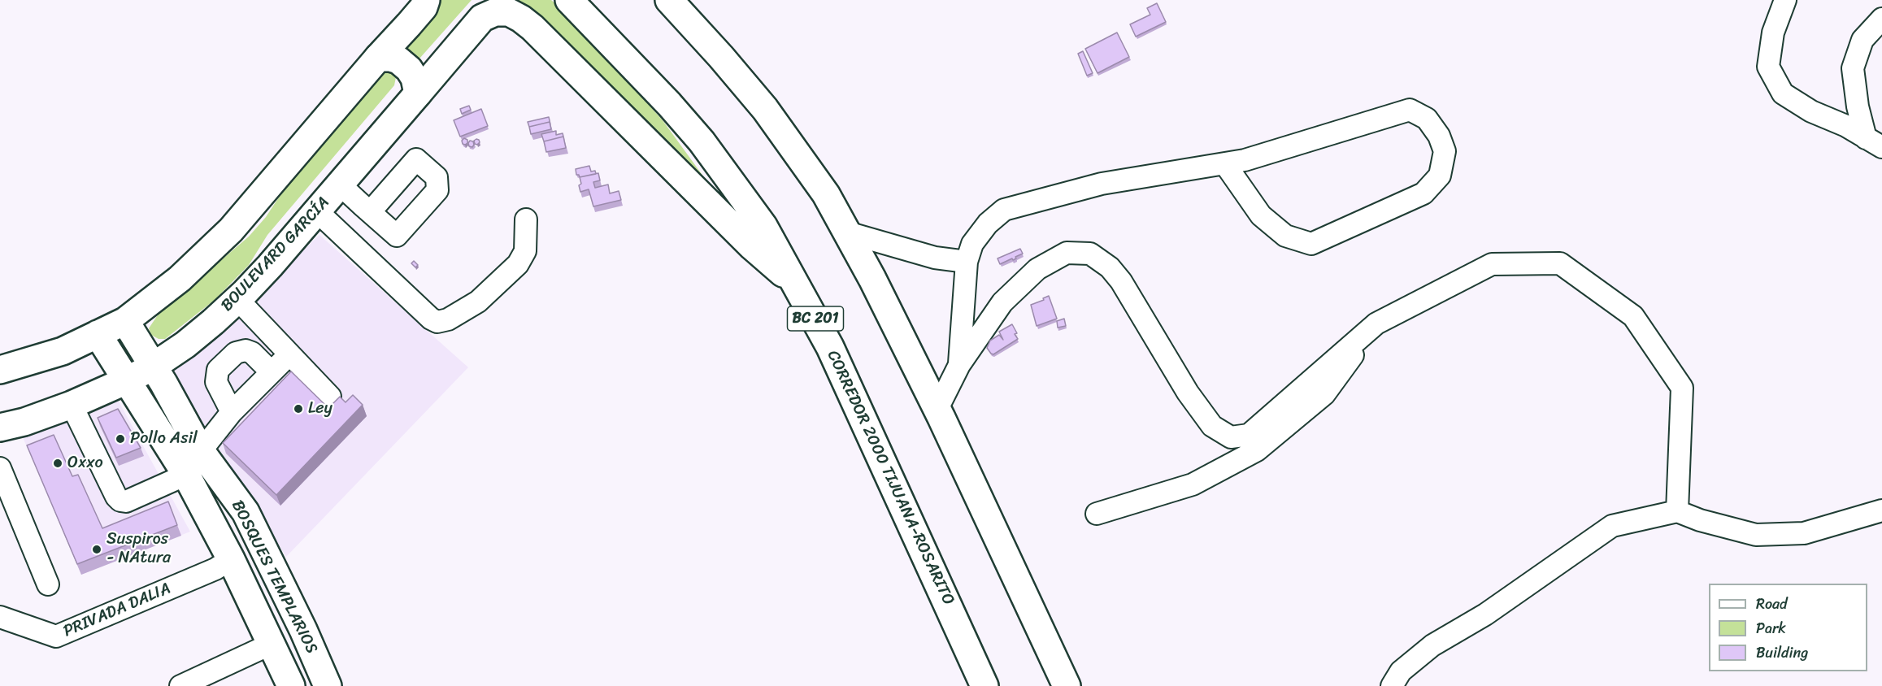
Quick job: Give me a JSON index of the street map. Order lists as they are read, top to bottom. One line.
{"streets":{"main road":["BOULEVARD GARCÍA","BC 201","CORREDOR 2000 TIJUANA-ROSARITO","BOSQUES TEMPLARIOS"],"street":["PRIVADA DALIA"]},"crossings":[["BOULEVARD GARCÍA","CORREDOR 2000 TIJUANA-ROSARITO"],["BOULEVARD GARCÍA","BOSQUES TEMPLARIOS"],["BOSQUES TEMPLARIOS","PRIVADA DALIA"]],"places":["Ley","Pollo Asil","Oxxo","Suspiros - NAtura"],"legend":["Road","Park","Building"]}
